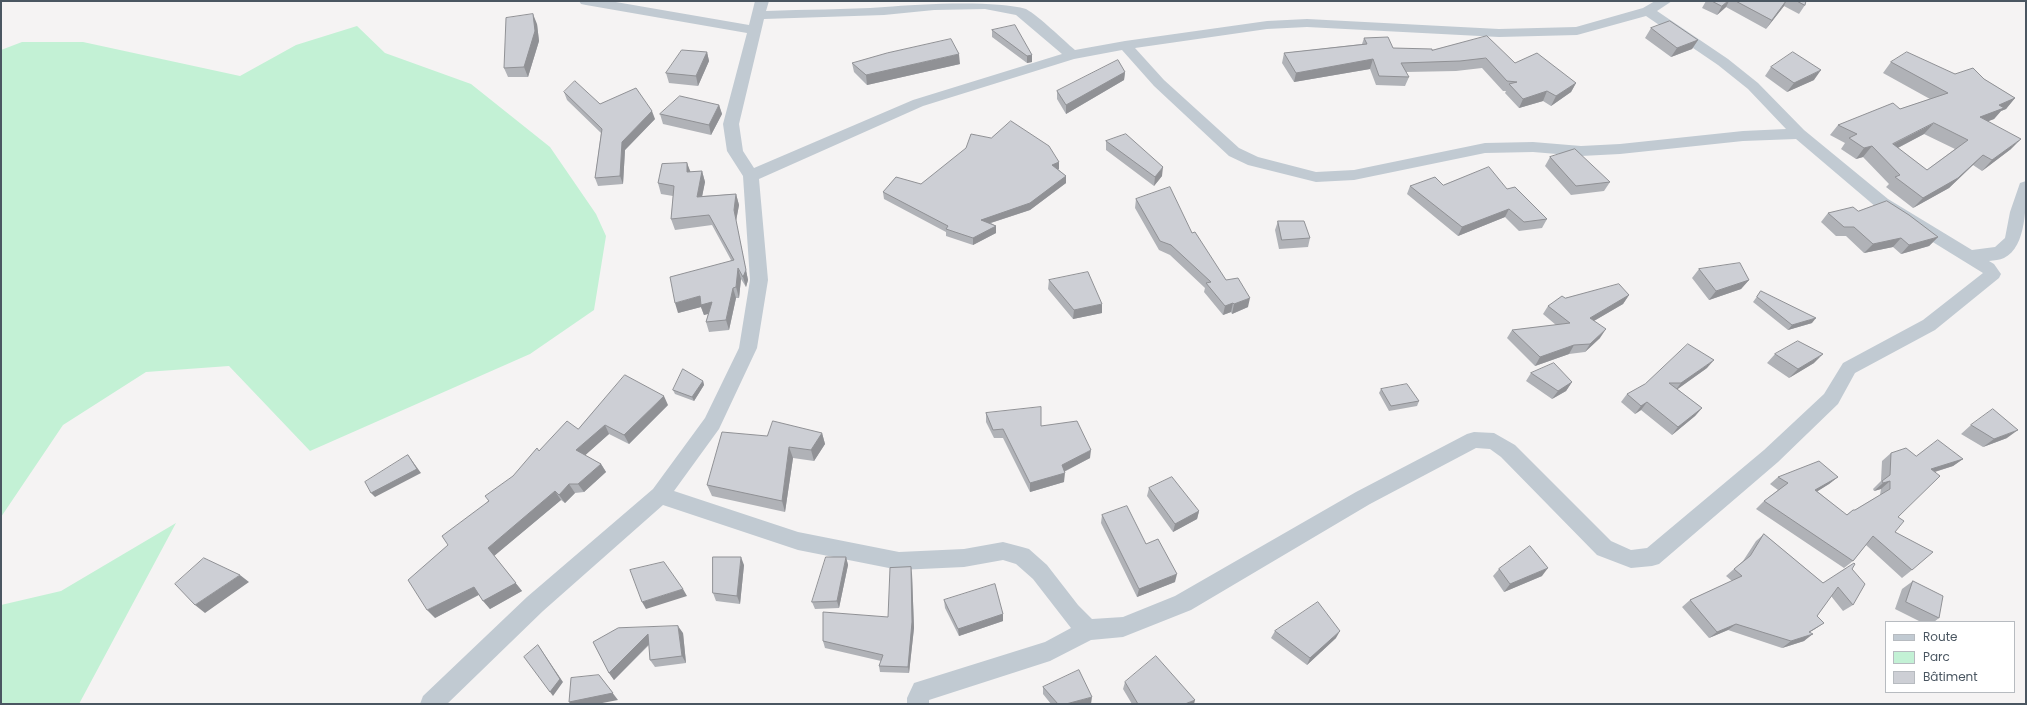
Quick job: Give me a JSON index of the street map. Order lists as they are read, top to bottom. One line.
{"legend":["Route","Parc","Bâtiment"]}
